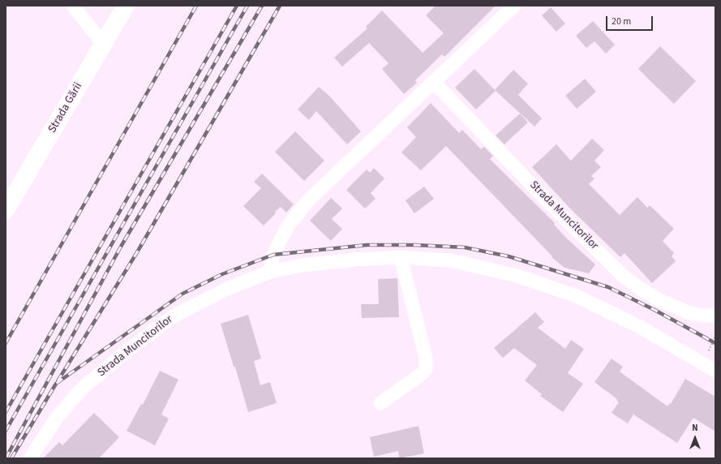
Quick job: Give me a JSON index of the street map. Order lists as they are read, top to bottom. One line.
{"streets":{"main road":["Strada Gării"],"street":["Strada Muncitorilor"]},"scale_bar":"20 m","north":"top"}
